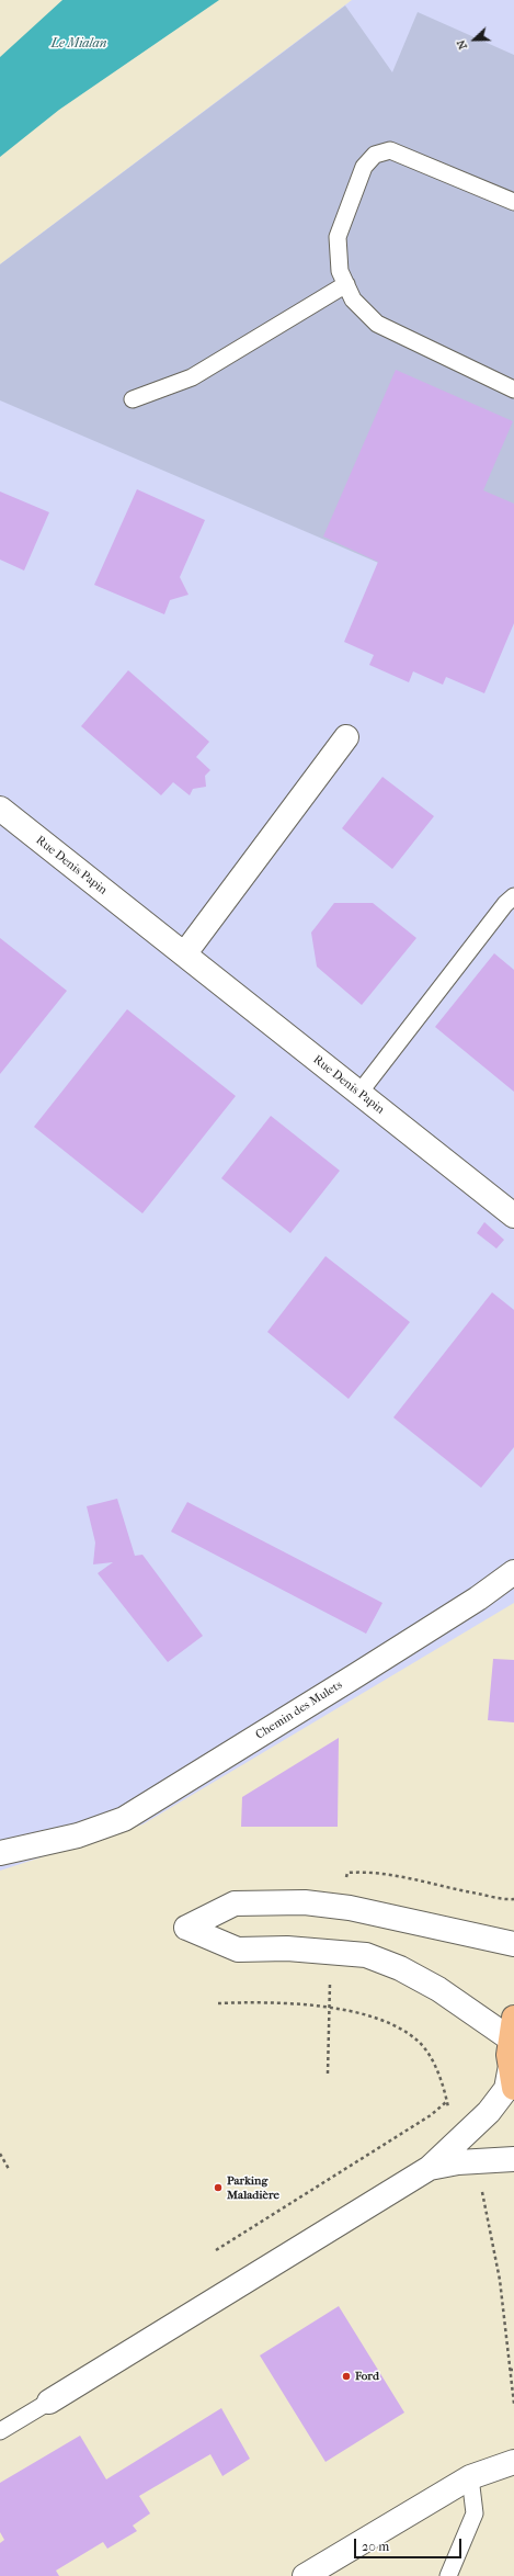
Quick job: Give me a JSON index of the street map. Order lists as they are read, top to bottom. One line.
{"streets":{"street":["Rue Denis Papin","Chemin des Mulets"]},"water":["Le Mialan"],"places":["Parking Maladière","Ford"],"scale_bar":"20 m","north":"left"}
